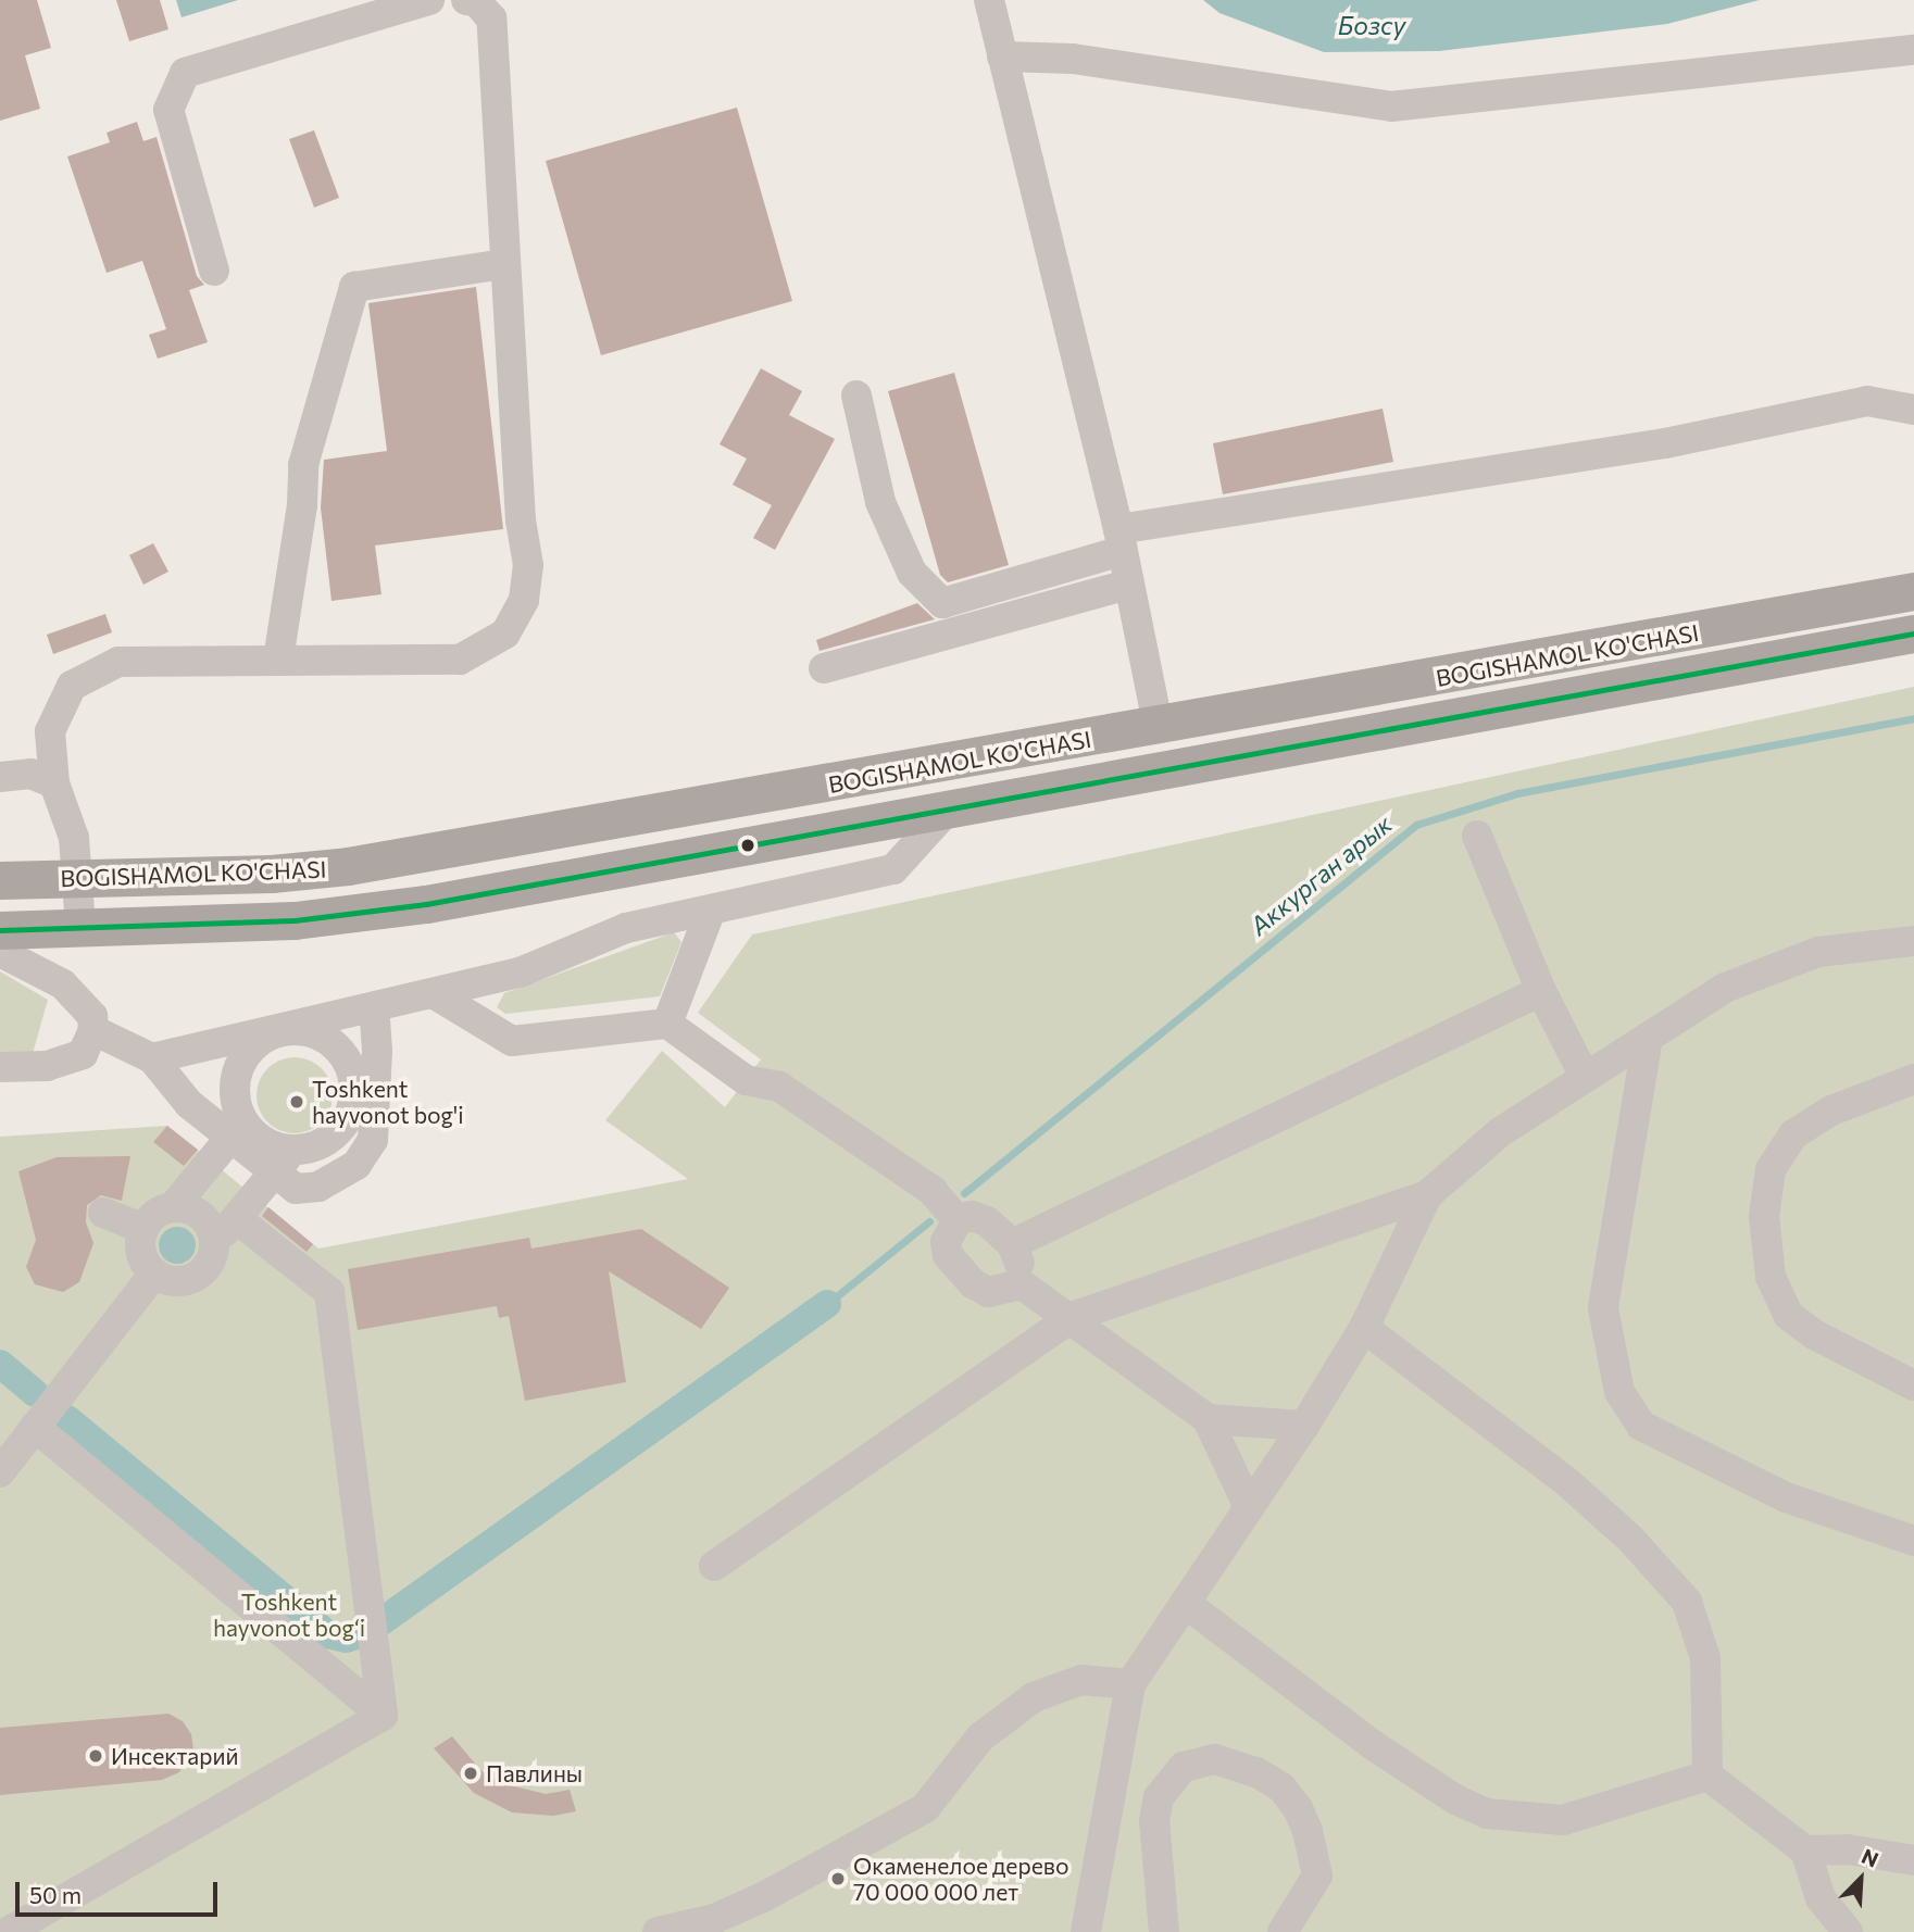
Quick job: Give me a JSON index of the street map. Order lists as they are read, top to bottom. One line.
{"streets":{"main road":["BOGISHAMOL KO'CHASI"]},"water":["Бозсу","Аккурган арык"],"parks":["Toshkent hayvonot bogʻi"],"places":["Toshkent hayvonot bog'i","Инсектарий","Павлины","Окаменелое дерево 70 000 000 лет"],"scale_bar":"50 m","north":"top right"}
